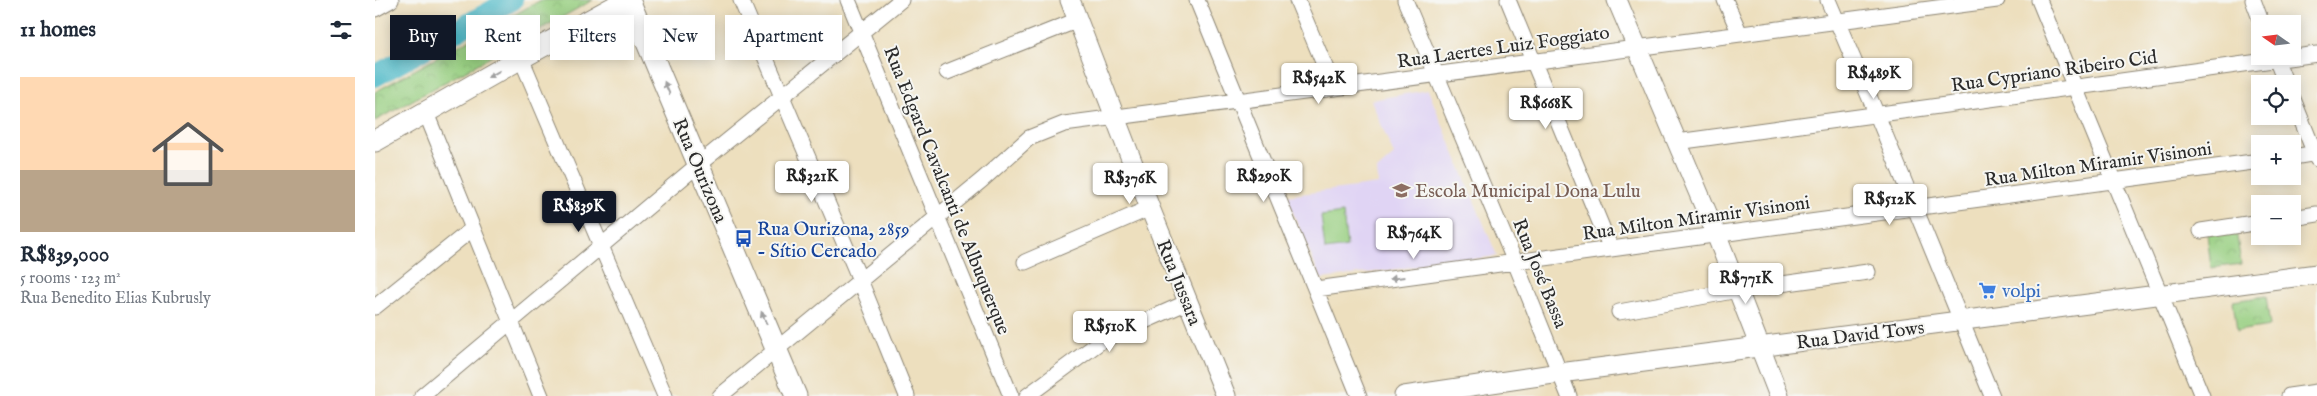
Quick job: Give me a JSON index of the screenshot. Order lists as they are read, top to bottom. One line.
{"streets":{"main road":["Rua Ourizona"],"street":["Rua Laertes Luiz Foggiato","Rua Cypriano Ribeiro Cid","Rua Milton Miramir Visinoni","Rua Edgard Cavalcanti de Albuquerque","Rua José Bassa","Rua Jussara","Rua David Tows"]},"crossings":[["Rua Laertes Luiz Foggiato","Rua Ourizona"],["Rua Laertes Luiz Foggiato","Rua Edgard Cavalcanti de Albuquerque"],["Rua Laertes Luiz Foggiato","Rua José Bassa"],["Rua Laertes Luiz Foggiato","Rua Jussara"],["Rua Milton Miramir Visinoni","Rua José Bassa"],["Rua José Bassa","Rua David Tows"]],"one_way":["Rua Ourizona"],"places":{"school or university":["Escola Municipal Dona Lulu"],"bus stop":["Rua Ourizona, 2859 - Sítio Cercado"],"supermarket":["volpi"]},"north":"left","page":{"heading":"11 homes","map_buttons":["+","−"],"chip":["Buy","Rent","Filters","New","Apartment"],"price":["R$489K","R$542K","R$668K","R$321K","R$290K","R$376K","R$512K","R$839K","R$764K","R$771K","R$510K"],"list":[{"name":"R$839,000","note":"5 rooms · 123 m² · Rua Benedito Elias Kubrusly"}]}}
